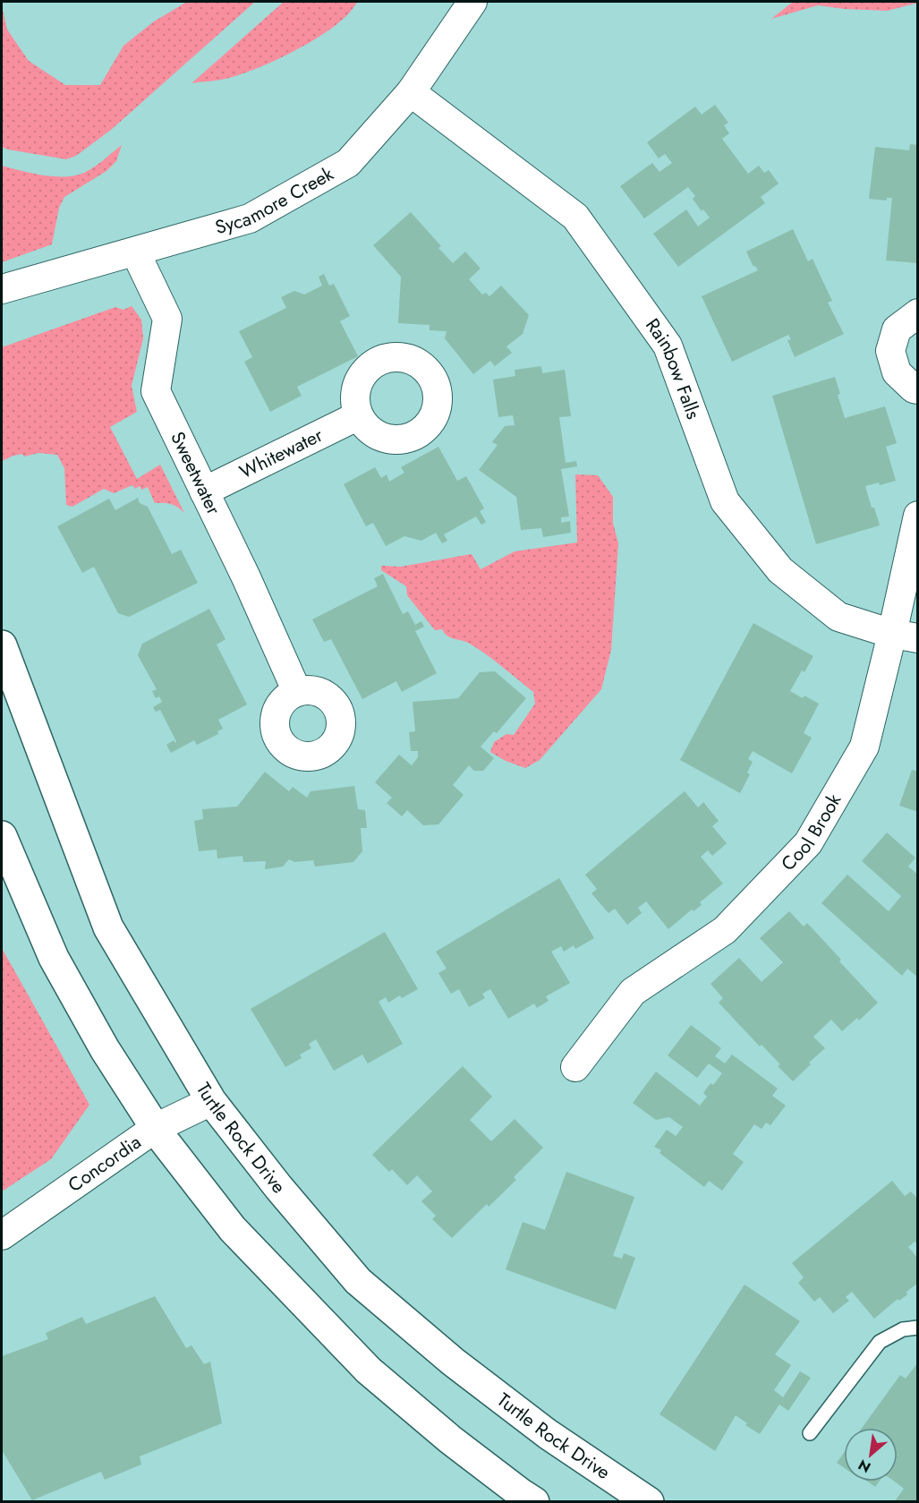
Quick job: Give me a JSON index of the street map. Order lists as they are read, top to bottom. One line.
{"streets":{"street":["Sycamore Creek","Rainbow Falls","Whitewater","Sweetwater","Cool Brook","Turtle Rock Drive","Concordia"]},"crossings":[["Sycamore Creek","Rainbow Falls"],["Sycamore Creek","Sweetwater"],["Rainbow Falls","Cool Brook"],["Whitewater","Sweetwater"],["Turtle Rock Drive","Concordia"]],"north":"bottom left"}
